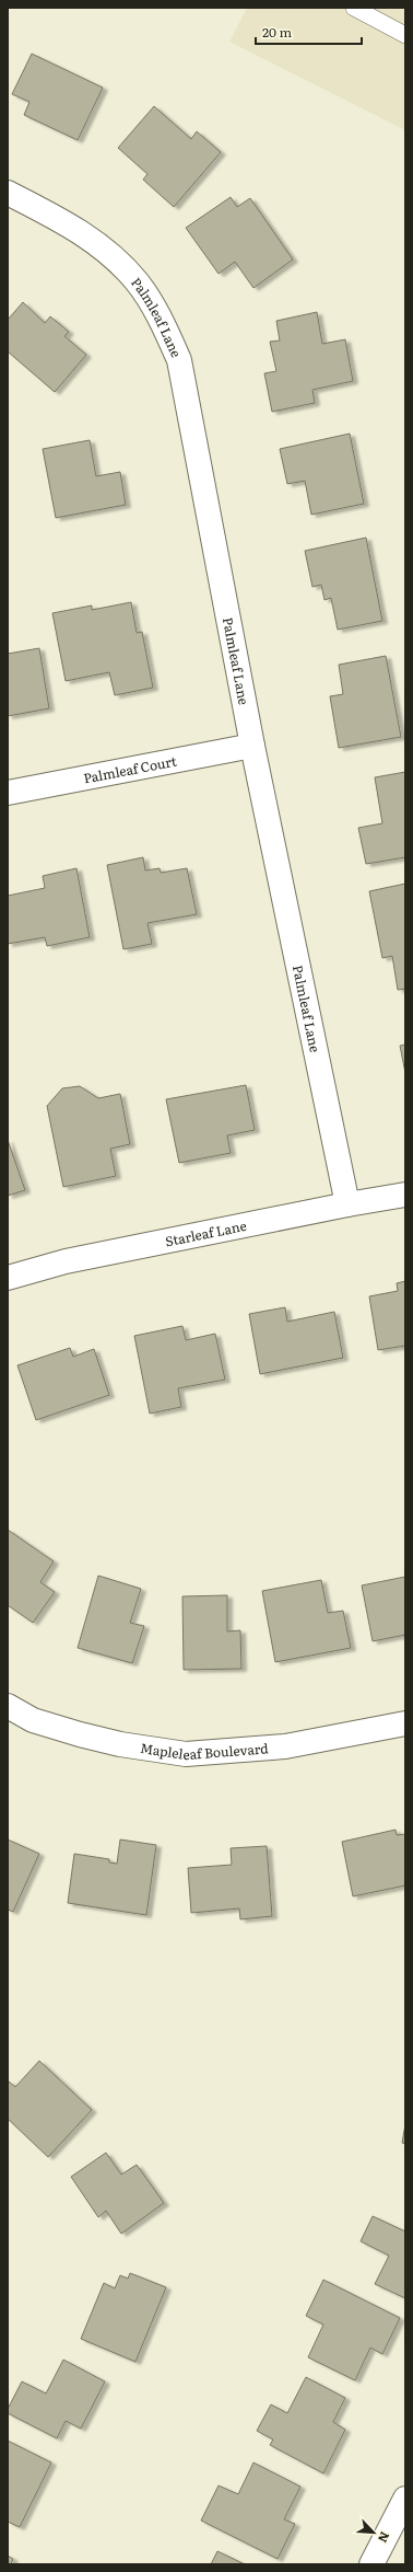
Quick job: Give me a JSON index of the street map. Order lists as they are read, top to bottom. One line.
{"streets":{"street":["Palmleaf Lane","Palmleaf Court","Starleaf Lane","Mapleleaf Boulevard"]},"crossings":[["Palmleaf Lane","Palmleaf Court"],["Palmleaf Lane","Starleaf Lane"]],"scale_bar":"20 m","north":"bottom right"}
